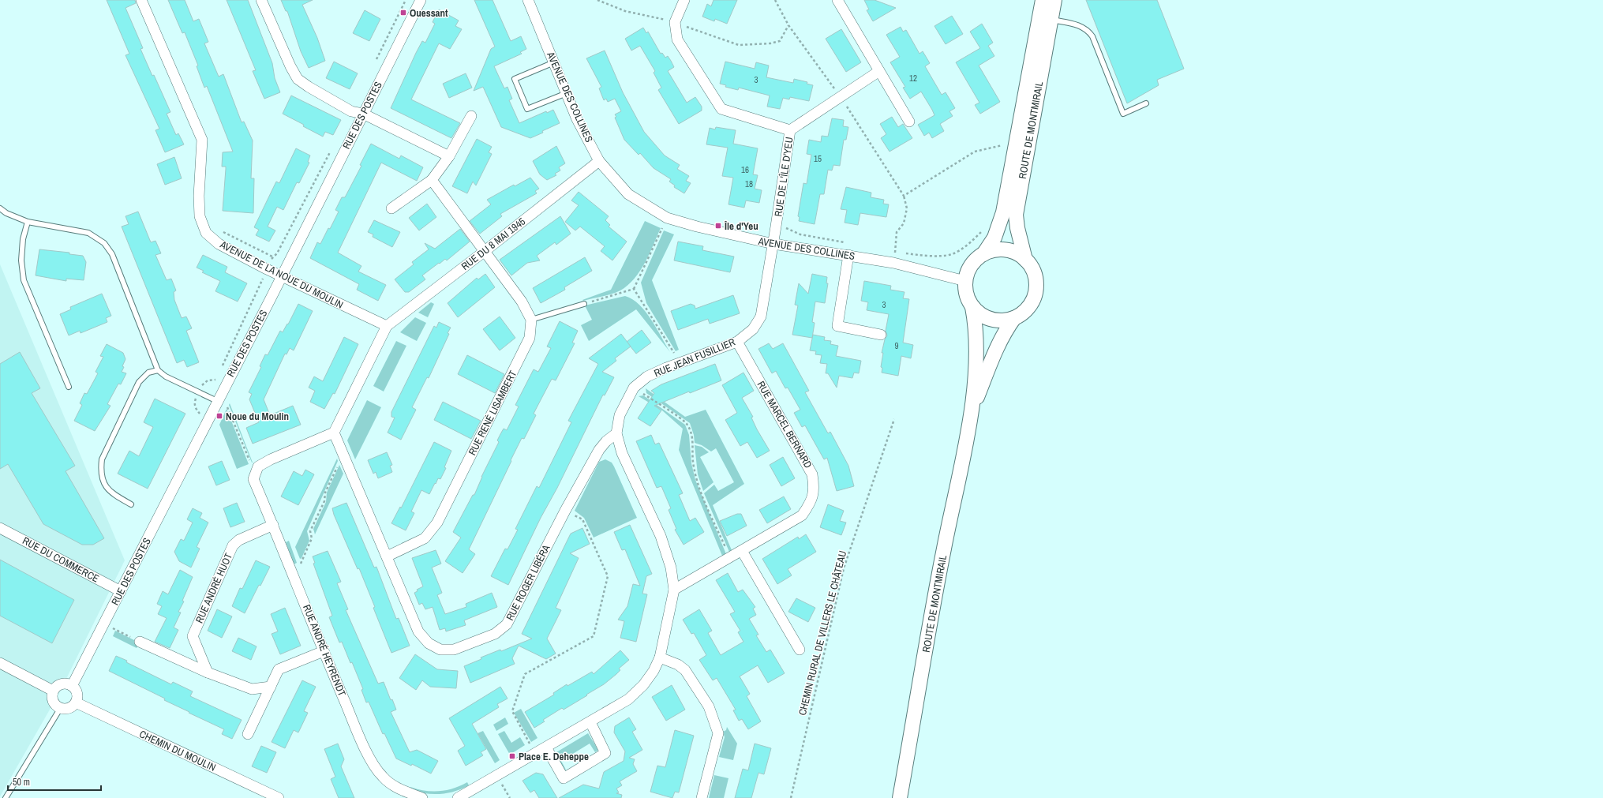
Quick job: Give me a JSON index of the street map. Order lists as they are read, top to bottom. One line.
{"streets":{"main road":["ROUTE DE MONTMIRAIL"],"street":["AVENUE DES COLLINES","RUE DES POSTES","RUE DE L'ÎLE D'YEU","RUE DU 8 MAI 1945","AVENUE DE LA NOUE DU MOULIN","RUE JEAN FUSILLIER","RUE RENÉ LISAMBERT","RUE MARCEL BERNARD","RUE DU COMMERCE","RUE ROGER LIBÉRA","RUE ANDRÉ HUOT","RUE ANDRÉ HEYRENDT","CHEMIN DU MOULIN"],"path":["CHEMIN RURAL DE VILLERS LE CHÂTEAU"]},"crossings":[["AVENUE DES COLLINES","ROUTE DE MONTMIRAIL"],["AVENUE DES COLLINES","RUE DE L'ÎLE D'YEU"],["AVENUE DES COLLINES","RUE DU 8 MAI 1945"],["AVENUE DES COLLINES","RUE JEAN FUSILLIER"],["RUE DES POSTES","AVENUE DE LA NOUE DU MOULIN"],["RUE DES POSTES","RUE DU COMMERCE"],["RUE DES POSTES","CHEMIN DU MOULIN"],["RUE DE L'ÎLE D'YEU","RUE JEAN FUSILLIER"],["RUE DU 8 MAI 1945","AVENUE DE LA NOUE DU MOULIN"],["RUE JEAN FUSILLIER","RUE MARCEL BERNARD"],["RUE JEAN FUSILLIER","RUE ROGER LIBÉRA"],["RUE RENÉ LISAMBERT","RUE ROGER LIBÉRA"],["RUE ROGER LIBÉRA","RUE ANDRÉ HEYRENDT"],["RUE ANDRÉ HUOT","RUE ANDRÉ HEYRENDT"]],"places":{"transit":["Ouessant","Île d'Yeu","Noue du Moulin","Place E. Deheppe"]},"house_numbers":["12","3","15","16","18","3","9"],"scale_bar":"50 m"}
